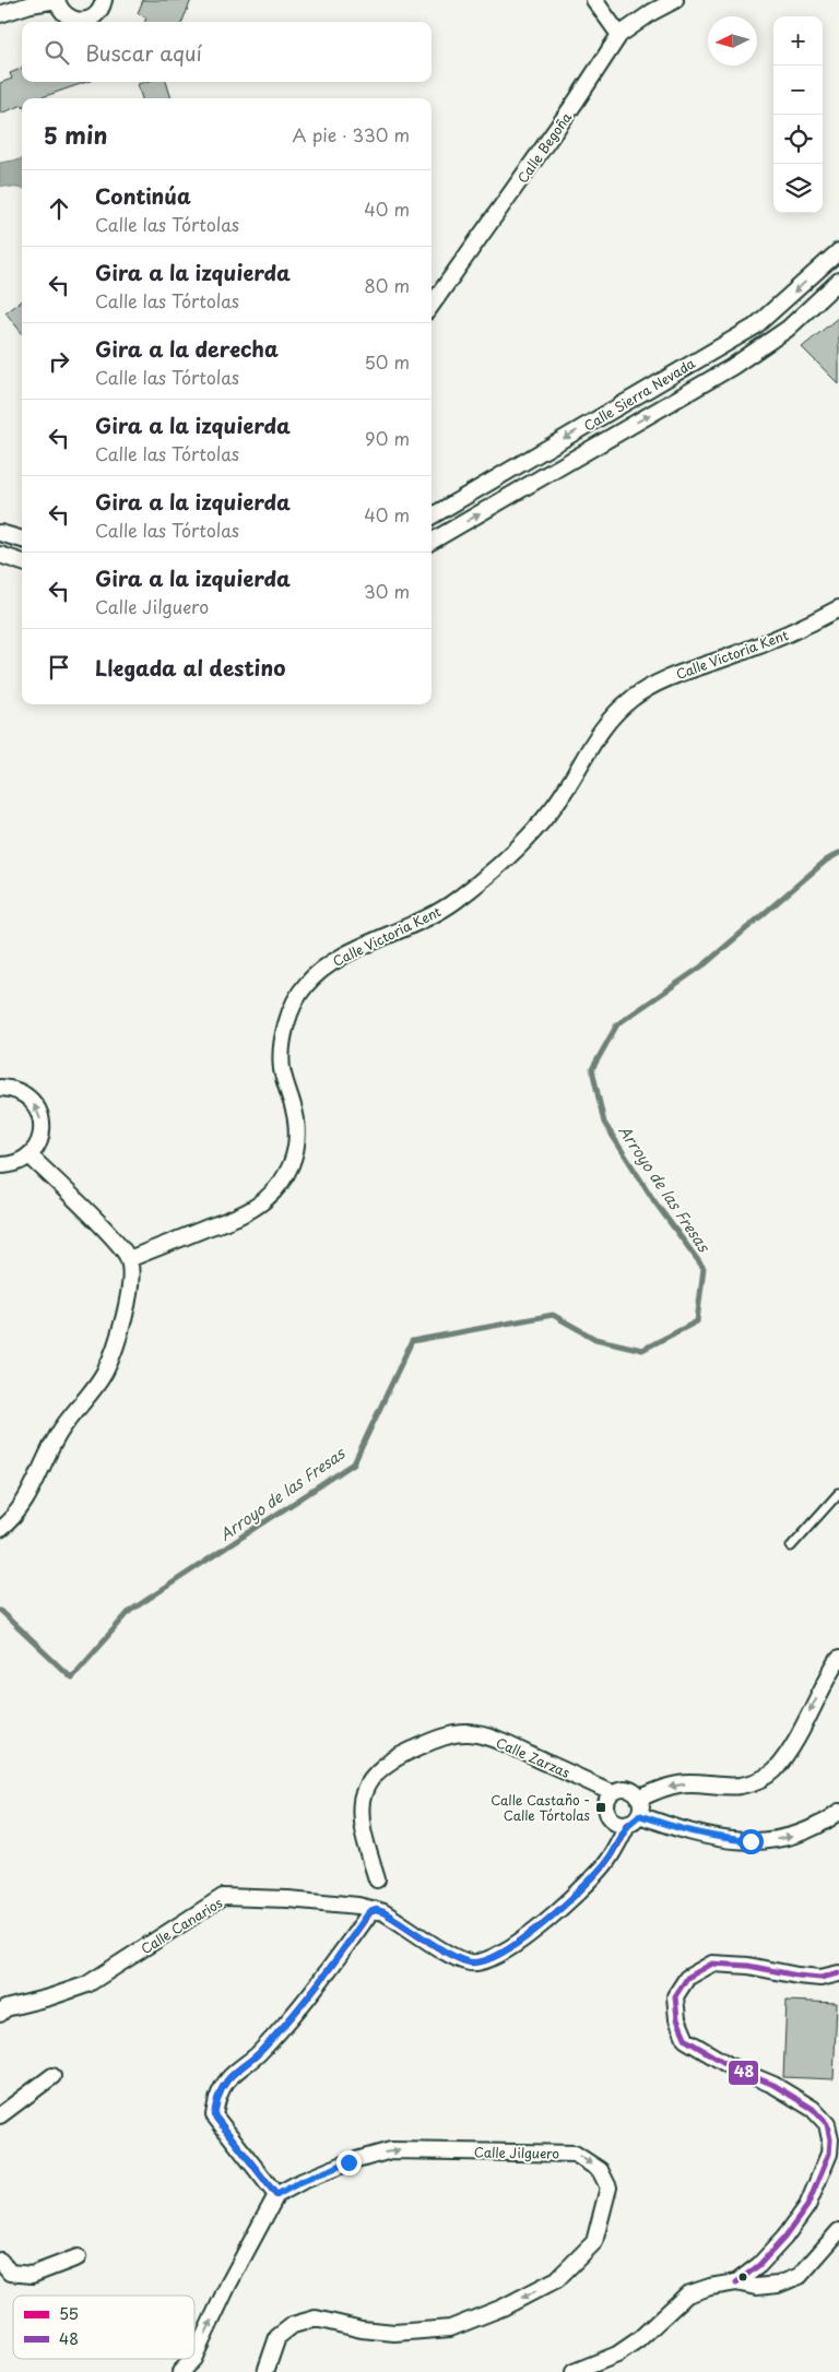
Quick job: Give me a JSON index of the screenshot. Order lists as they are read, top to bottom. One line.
{"streets":{"street":["Calle Begoña","Calle Sierra Nevada","Calle Victoria Kent","Calle Zarzas","Calle Canarios","Calle Jilguero"]},"crossings":[["Calle Zarzas","Calle Canarios"]],"water":["Arroyo de las Fresas"],"places":{"transit":["Calle Castaño - Calle Tórtolas"]},"lines":["transit line 55","transit line 48"],"legend":["55","48"],"north":"left","page":{"map_buttons":["+","−"],"search":"Buscar aquí","heading":["5 min","A pie · 330 m"],"list":[["Continúa","Calle las Tórtolas","40 m"],["Gira a la izquierda","Calle las Tórtolas","80 m"],["Gira a la derecha","Calle las Tórtolas","50 m"],["Gira a la izquierda","Calle las Tórtolas","90 m"],["Gira a la izquierda","Calle las Tórtolas","40 m"],["Gira a la izquierda","Calle Jilguero","30 m"],"Llegada al destino"]}}
